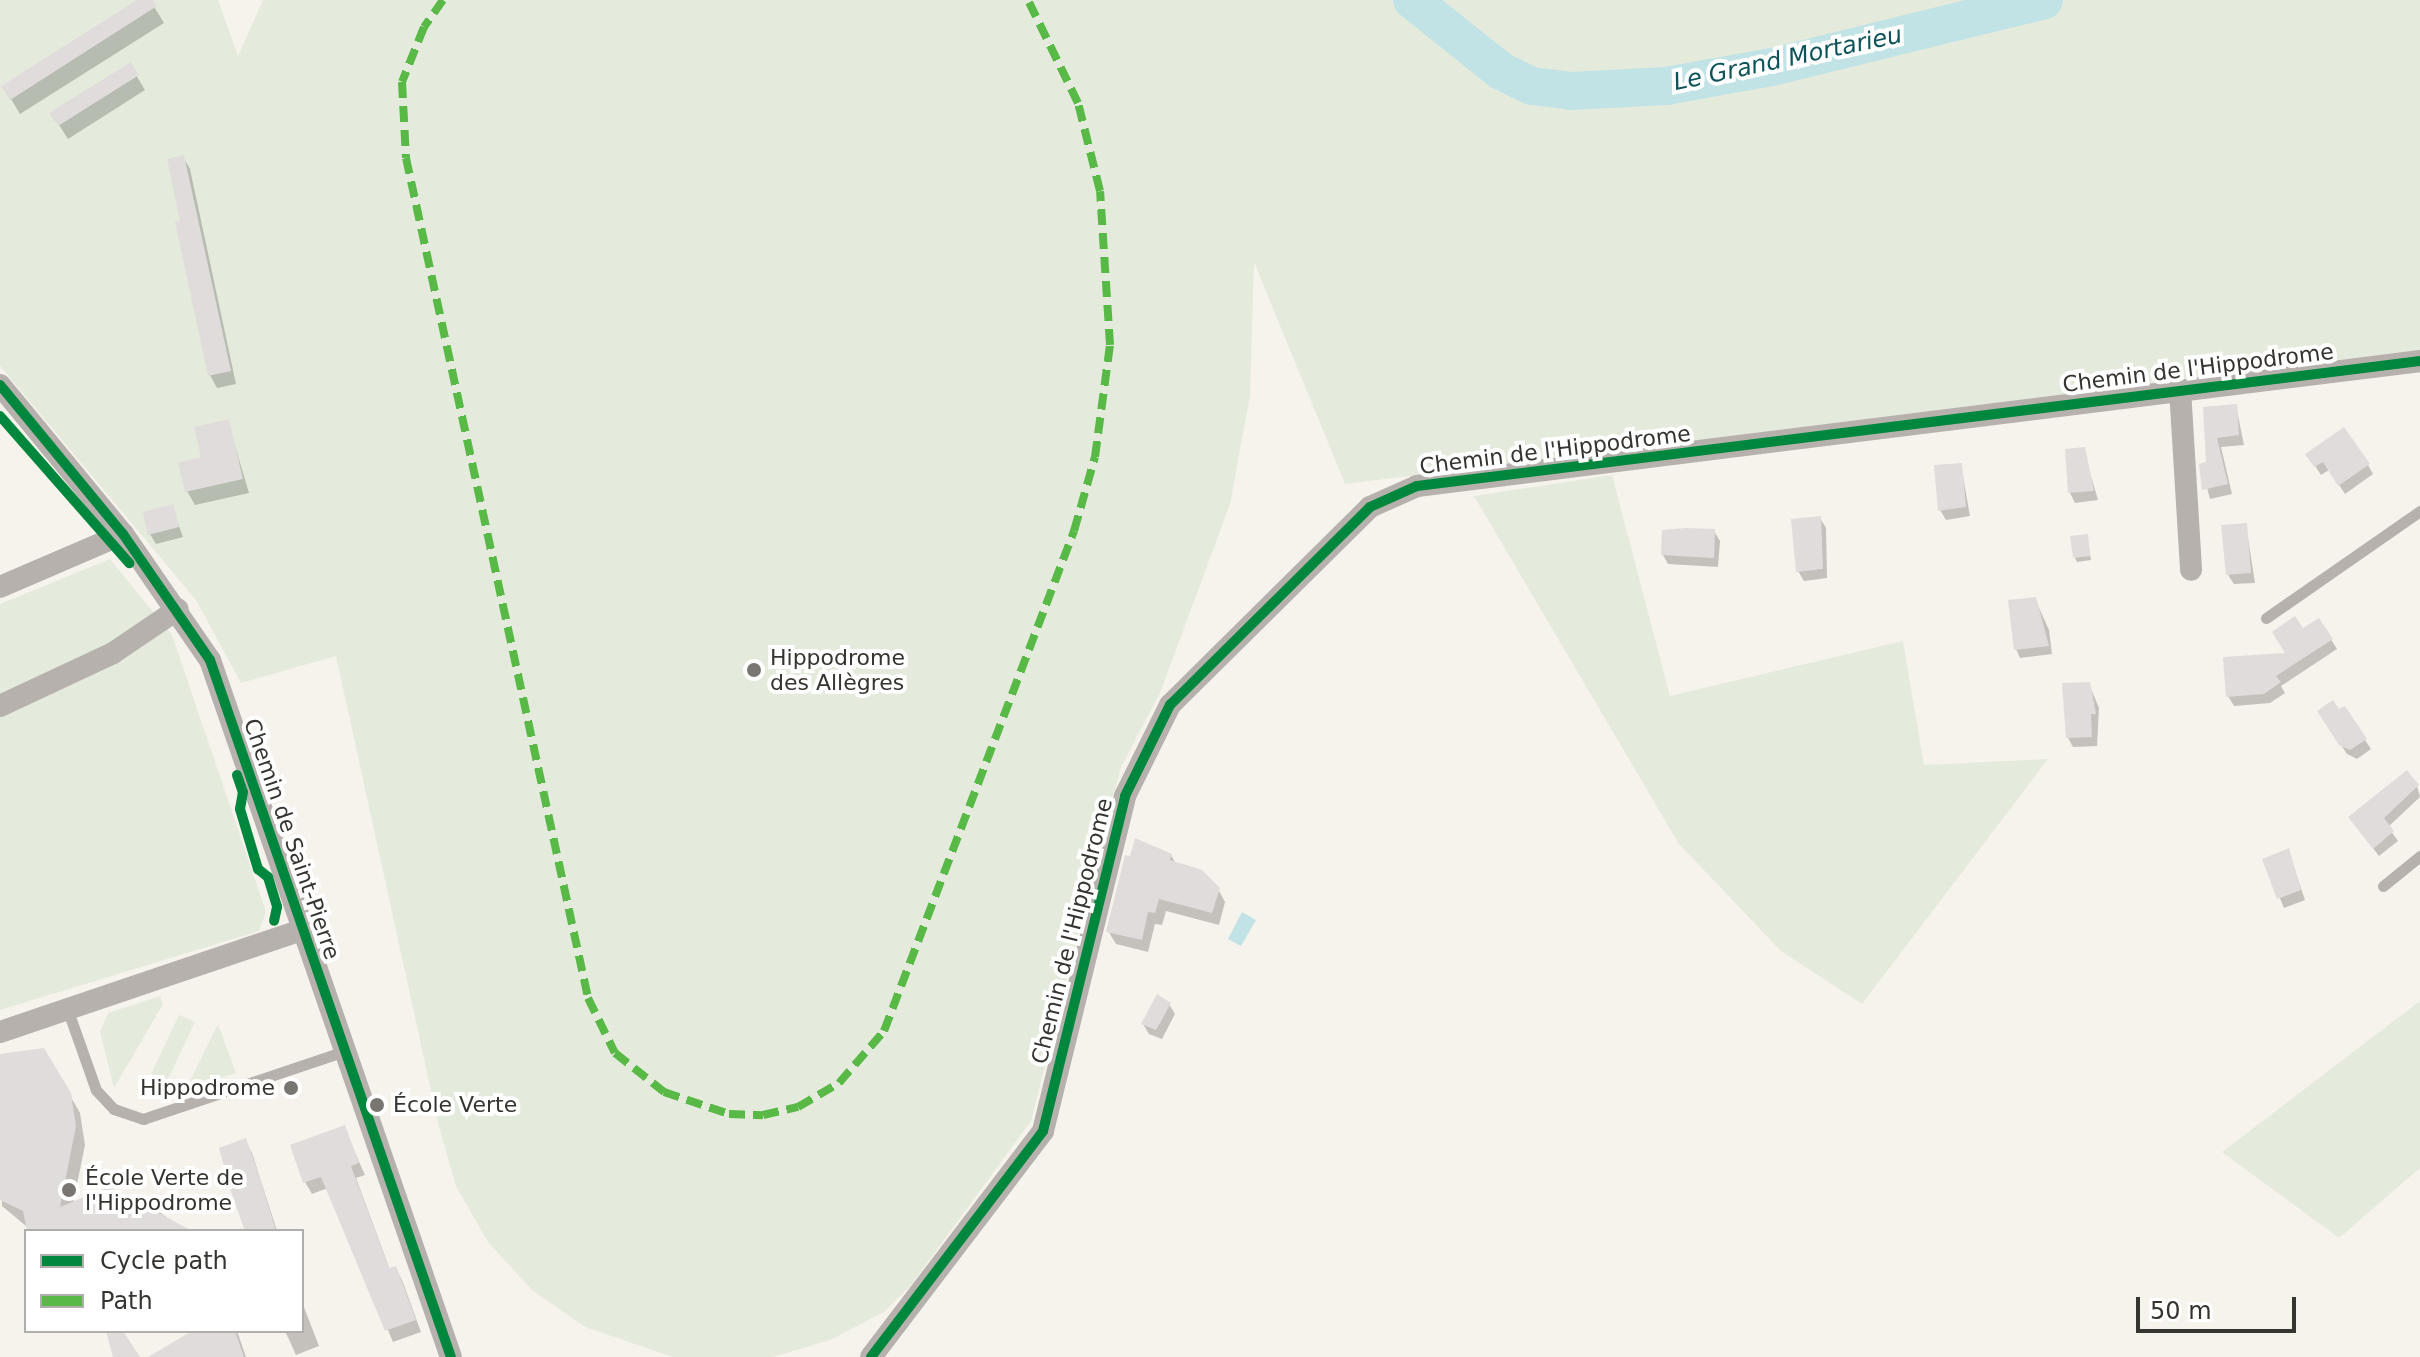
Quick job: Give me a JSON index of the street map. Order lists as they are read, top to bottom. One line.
{"streets":{"street":["Chemin de l'Hippodrome","Chemin de Saint-Pierre"]},"water":["Le Grand Mortarieu"],"places":["Hippodrome des Allègres","Hippodrome","École Verte","École Verte de l'Hippodrome"],"legend":["Cycle path","Path"],"scale_bar":"50 m"}
